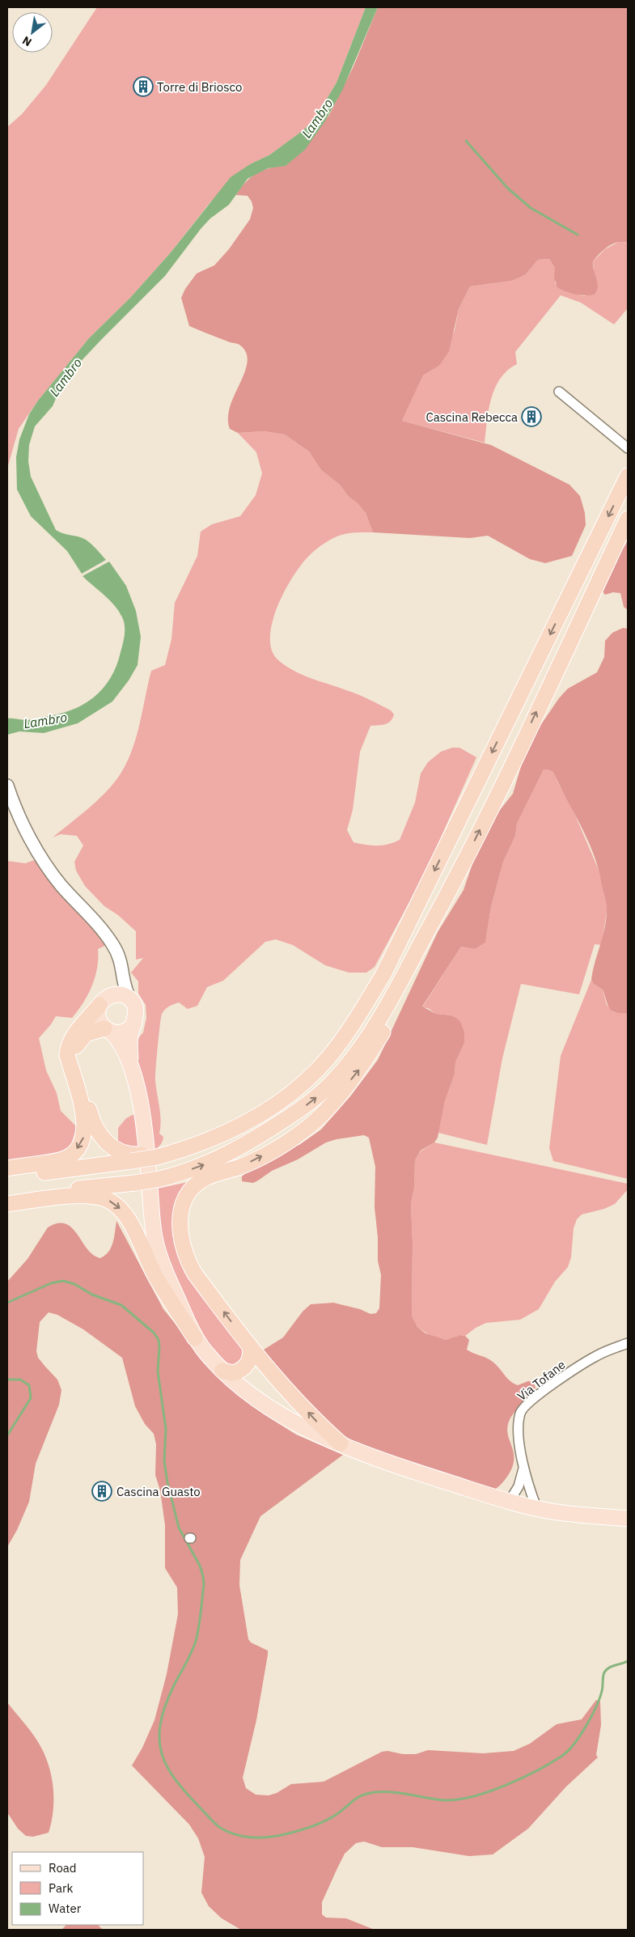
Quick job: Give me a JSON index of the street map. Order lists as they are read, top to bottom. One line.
{"streets":{"street":["Via Tofane"]},"water":["Lambro"],"places":{"building":["Torre di Briosco","Cascina Rebecca","Cascina Guasto"]},"legend":["Road","Park","Water"],"north":"bottom left"}
